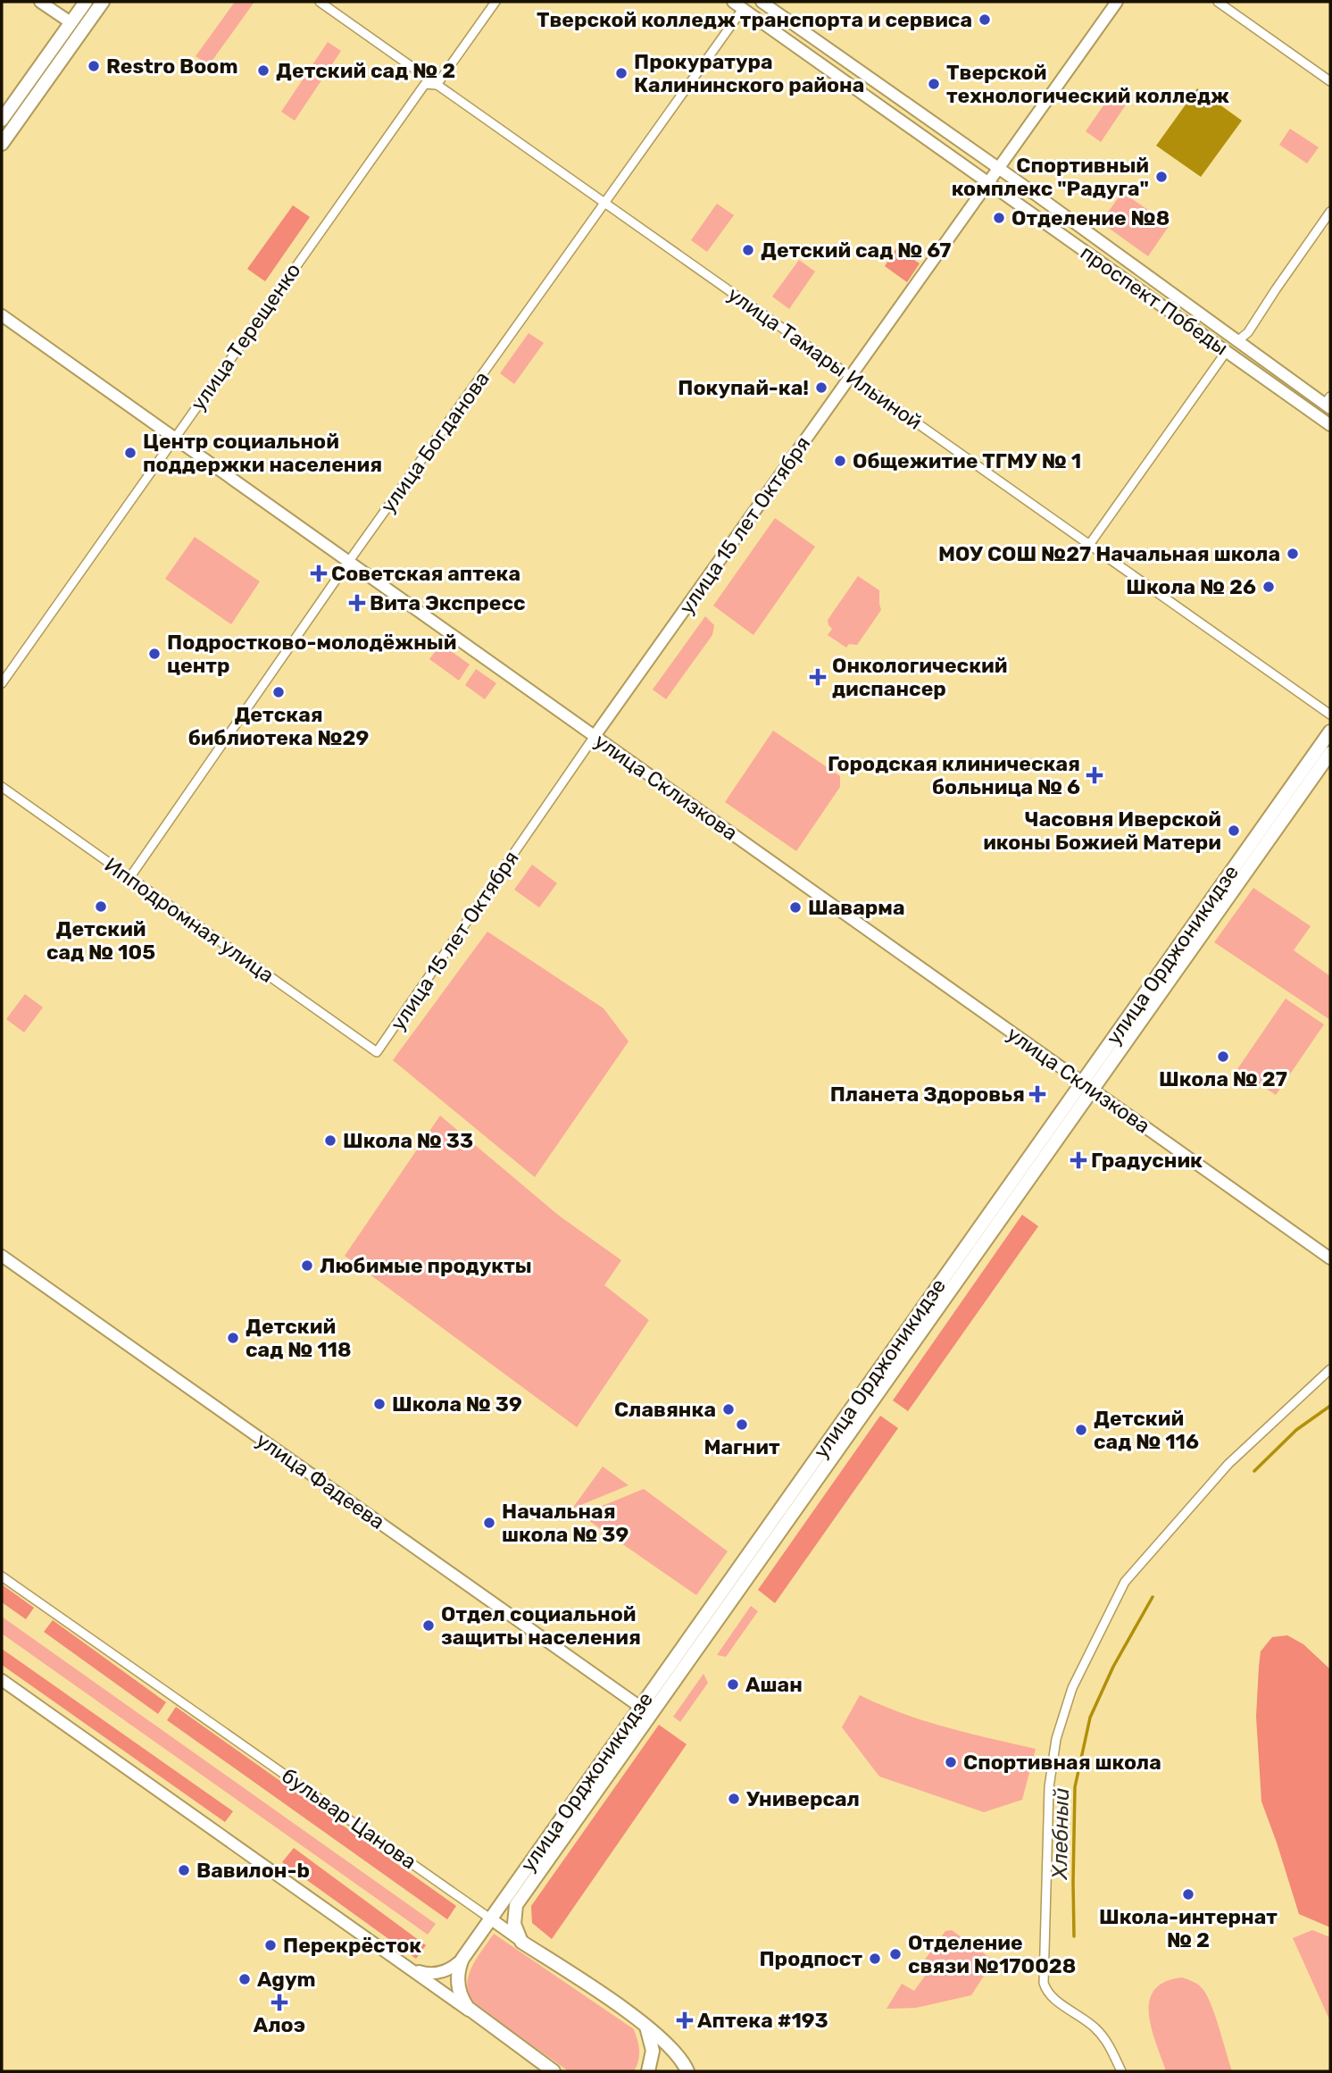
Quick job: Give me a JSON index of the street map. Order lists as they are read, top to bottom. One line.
{"streets":{"main road":["улица Орджоникидзе","бульвар Цанова"],"street":["проспект Победы","улица Терещенко","улица Тамары Ильиной","улица Богданова","улица 15 лет Октября","улица Склизкова","Ипподромная улица","улица Фадеева"]},"crossings":[["проспект Победы","улица Богданова"],["проспект Победы","улица 15 лет Октября"],["улица Терещенко","улица Тамары Ильиной"],["улица Терещенко","улица Склизкова"],["улица Тамары Ильиной","улица Богданова"],["улица Тамары Ильиной","улица 15 лет Октября"],["улица Богданова","улица Склизкова"],["улица Богданова","Ипподромная улица"],["улица 15 лет Октября","улица Склизкова"],["улица 15 лет Октября","Ипподромная улица"],["улица Склизкова","улица Орджоникидзе"],["улица Орджоникидзе","улица Фадеева"],["улица Орджоникидзе","бульвар Цанова"]],"water":["Хлебный"],"places":{"other":["Тверской колледж транспорта и сервиса","Restro Boom","Детский сад № 2","Прокуратура Калининского района","Тверской технологический колледж","Спортивный комплекс \"Радуга\"","Отделение №8","Детский сад № 67","Покупай-ка!","Центр социальной поддержки населения","Общежитие ТГМУ № 1","МОУ СОШ №27 Начальная школа","Школа № 26","Подростково-молодёжный центр","Детская библиотека №29","Часовня Иверской иконы Божией Матери","Детский сад № 105","Шаварма","Школа № 27","Школа № 33","Любимые продукты","Детский сад № 118","Школа № 39","Славянка","Магнит","Детский сад № 116","Начальная школа № 39","Отдел социальной защиты населения","Ашан","Спортивная школа","Универсал","Вавилон-b","Школа-интернат № 2","Перекрёсток","Отделение связи №170028","Продпост","Agym"],"health":["Советская аптека","Вита Экспресс","Онкологический диспансер","Городская клиническая больница № 6","Планета Здоровья","Градусник","Алоэ","Аптека #193"]}}
